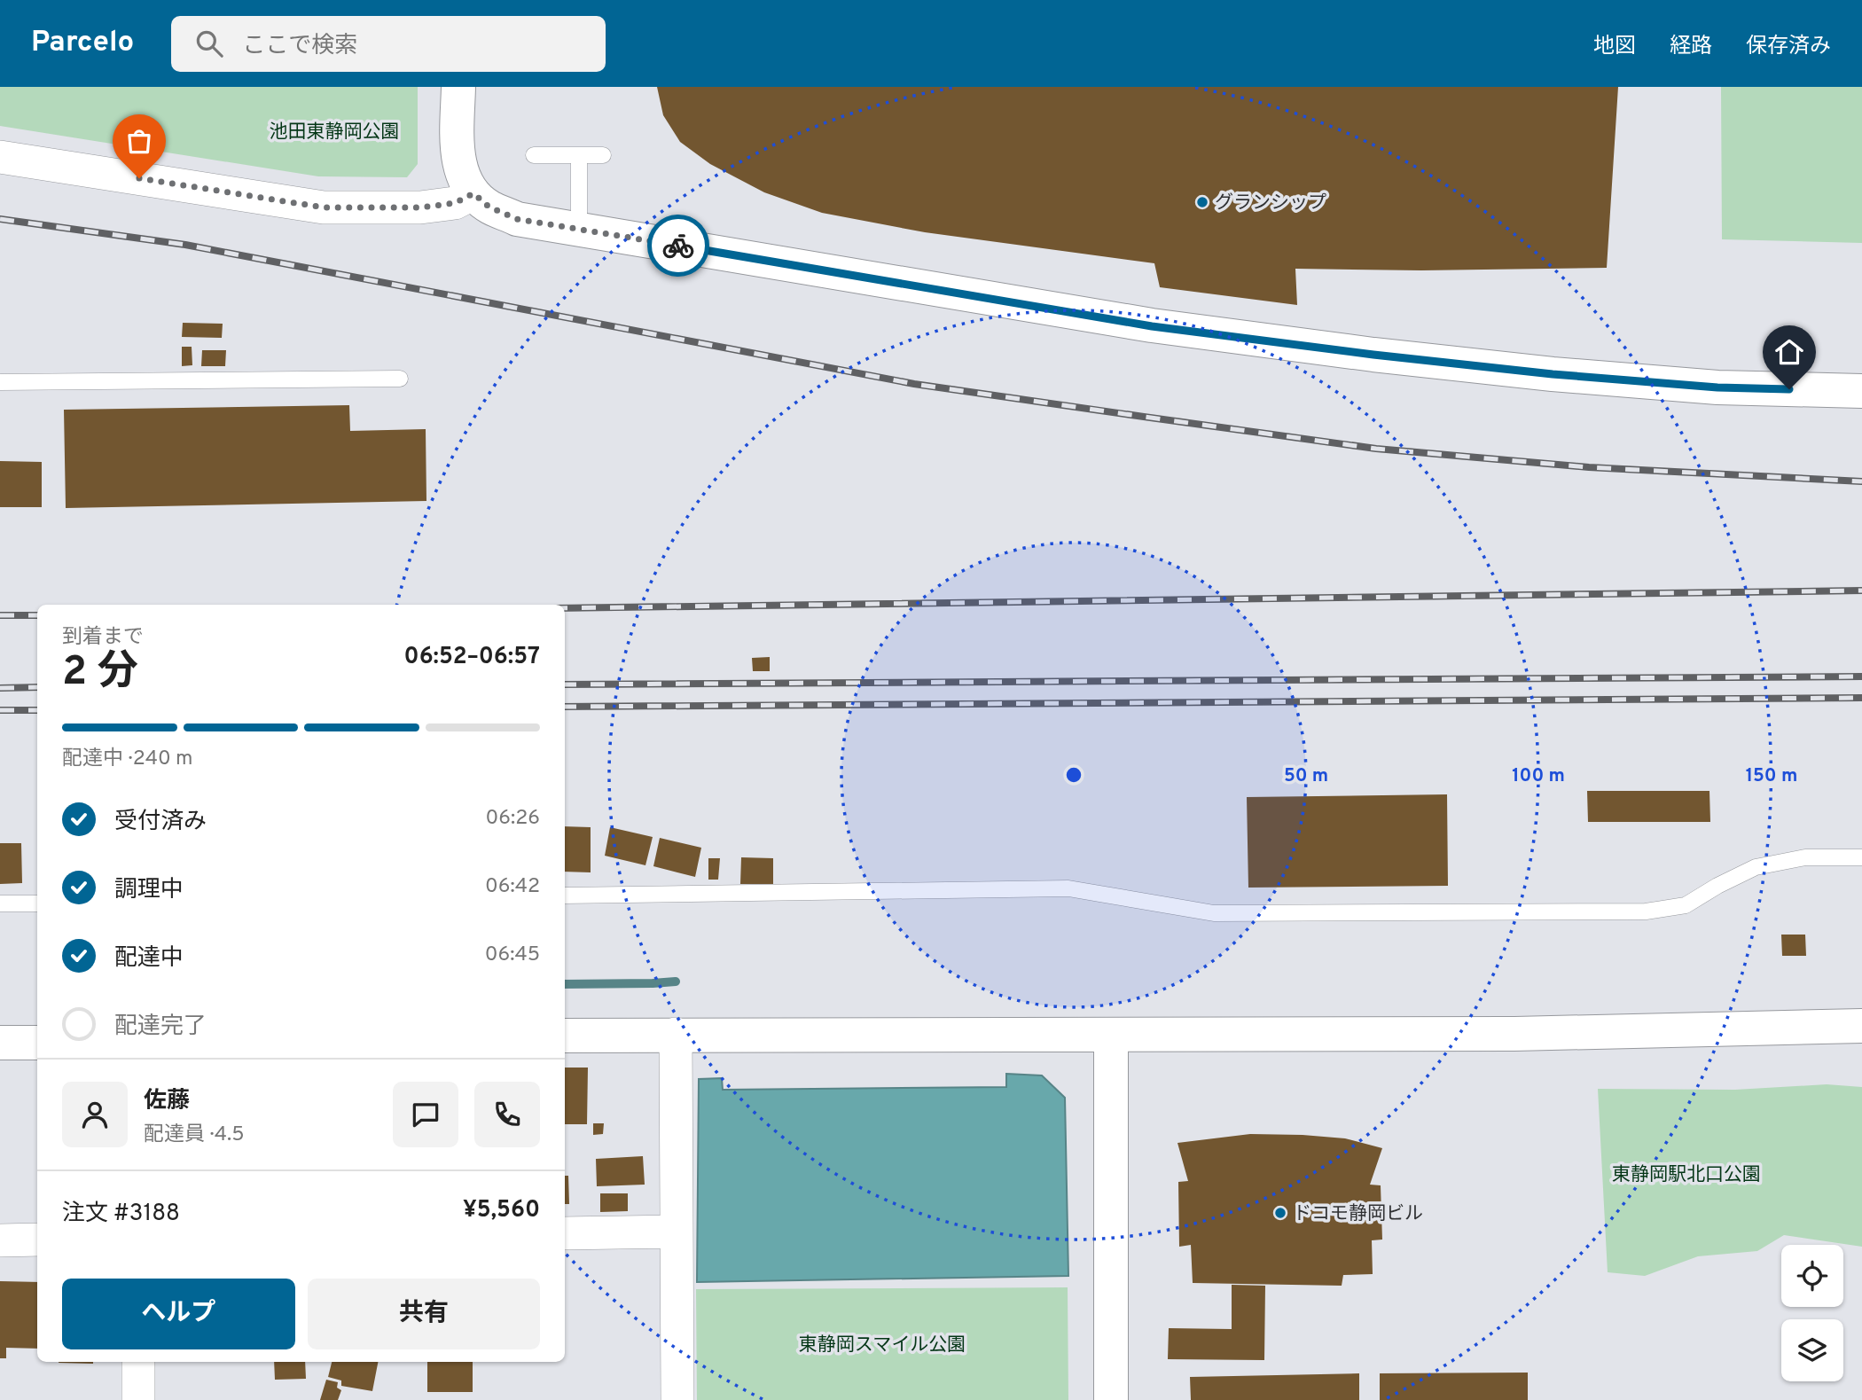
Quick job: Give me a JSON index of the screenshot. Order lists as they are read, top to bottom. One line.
{"parks":["池田東静岡公園","東静岡駅北口公園","東静岡スマイル公園"],"places":["グランシップ","ドコモ静岡ビル"],"page":{"header":"Parcelo","search":"ここで検索","nav":["地図","経路","保存済み"],"heading":["2 分","到着まで","06:52–06:57"],"panel":["佐藤","配達員 · 4.5","注文 #3188","¥5,560"],"bar":"配達中 · 240 m","list":[["受付済み","06:26"],["調理中","06:42"],["配達中","06:45"],"配達完了"],"buttons":["ヘルプ","共有"]},"rings":["50 m","100 m","150 m"]}
